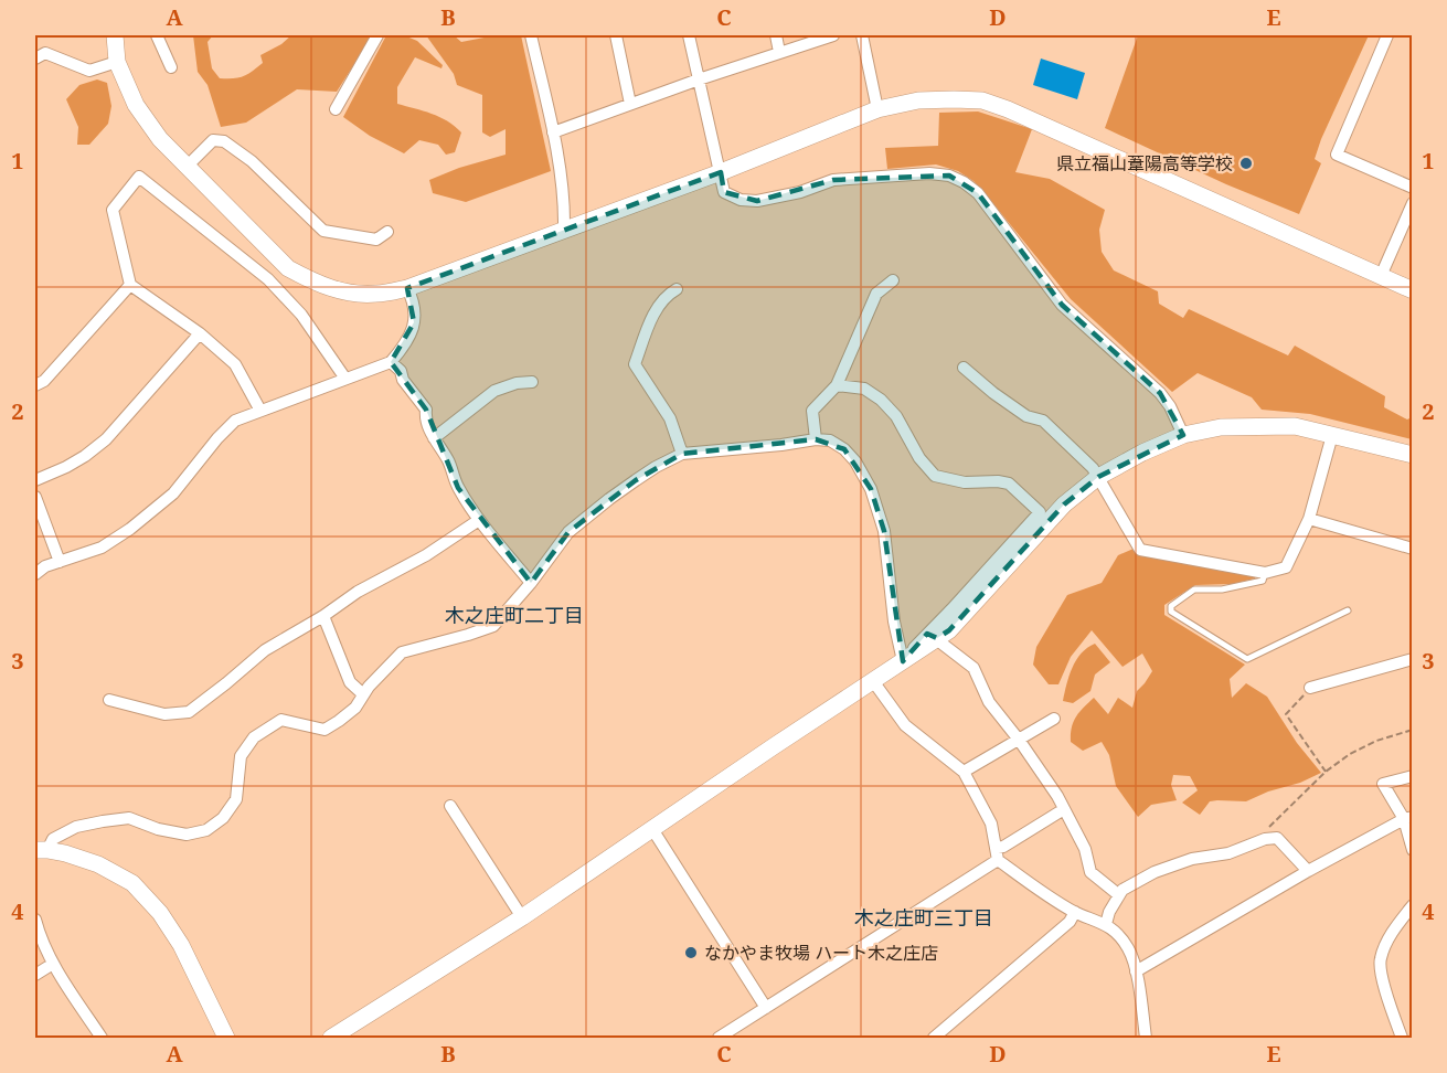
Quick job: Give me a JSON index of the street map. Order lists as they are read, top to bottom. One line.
{"districts":["木之庄町二丁目","木之庄町三丁目"],"places":["県立福山葦陽高等学校","なかやま牧場 ハート木之庄店"],"grid":{"columns":["A","B","C","D","E"],"rows":["1","2","3","4"]}}
